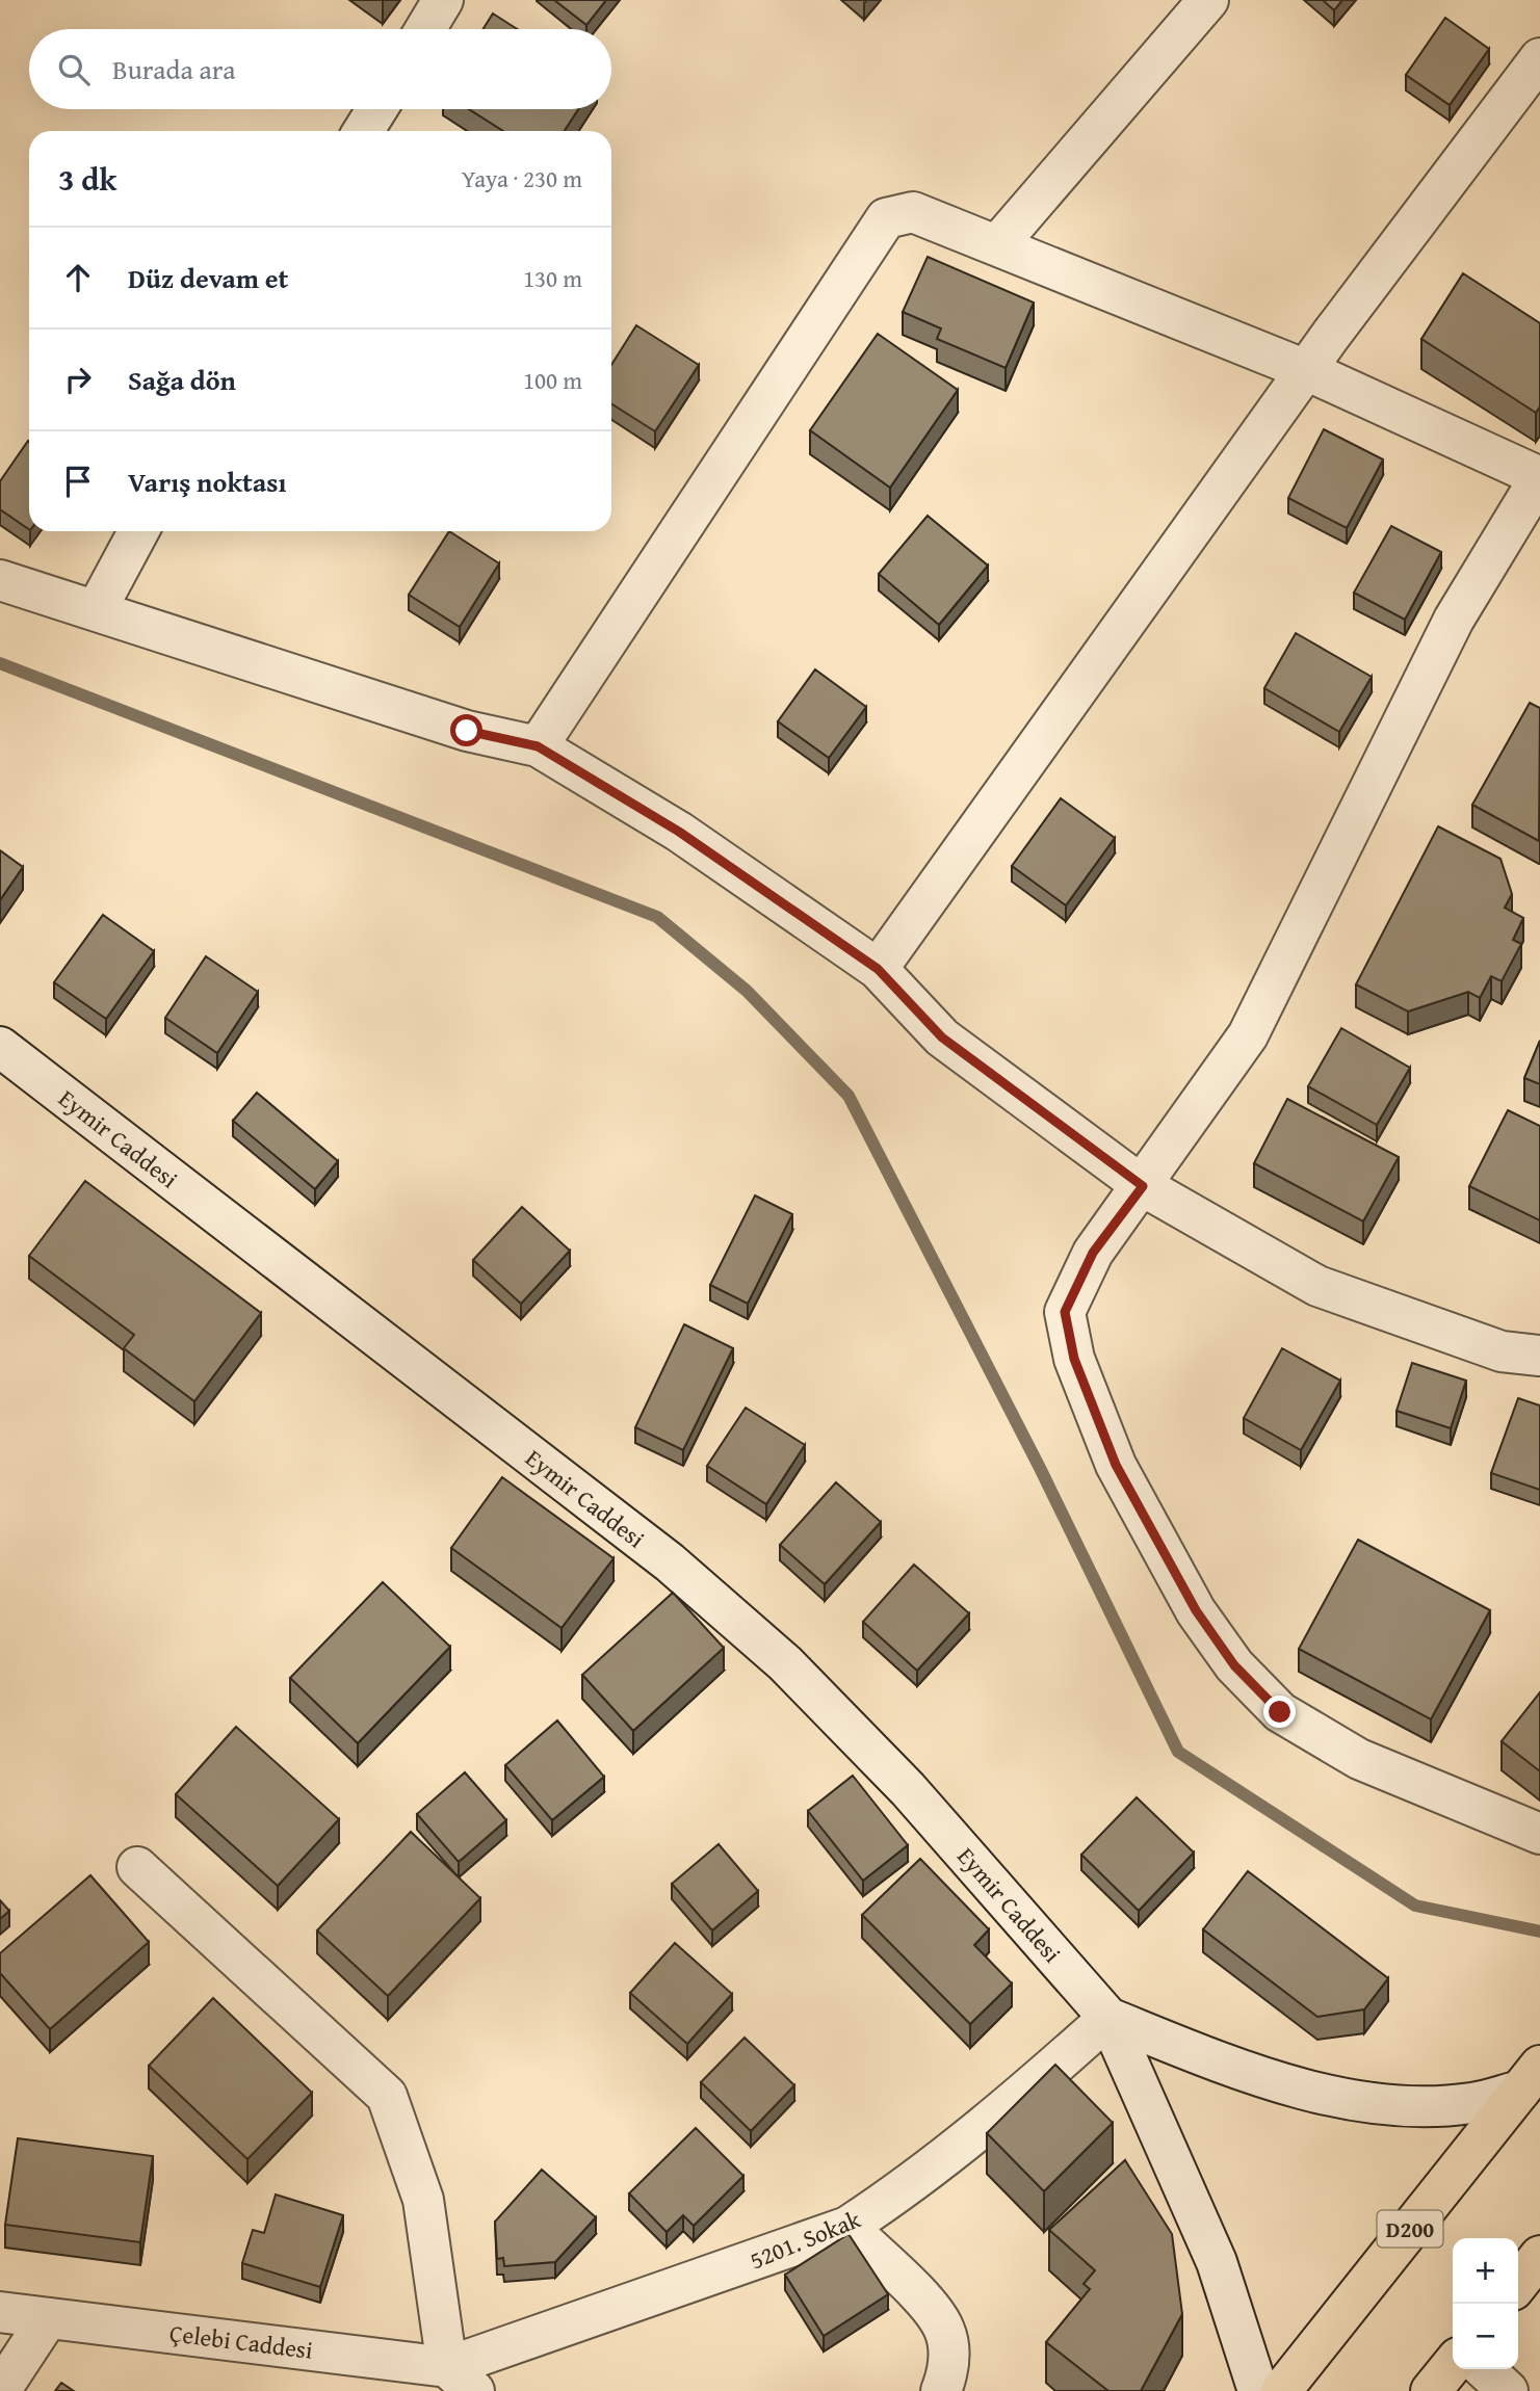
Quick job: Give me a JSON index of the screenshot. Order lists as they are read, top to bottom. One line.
{"streets":{"highway":["D200"],"street":["Eymir Caddesi","5201. Sokak","Çelebi Caddesi"]},"crossings":[["Eymir Caddesi","D200"],["Eymir Caddesi","5201. Sokak"],["5201. Sokak","Çelebi Caddesi"]],"page":{"search":"Burada ara","heading":["3 dk","Yaya · 230 m"],"list":[["Düz devam et","130 m"],["Sağa dön","100 m"],"Varış noktası"],"map_buttons":["+","−"]}}
